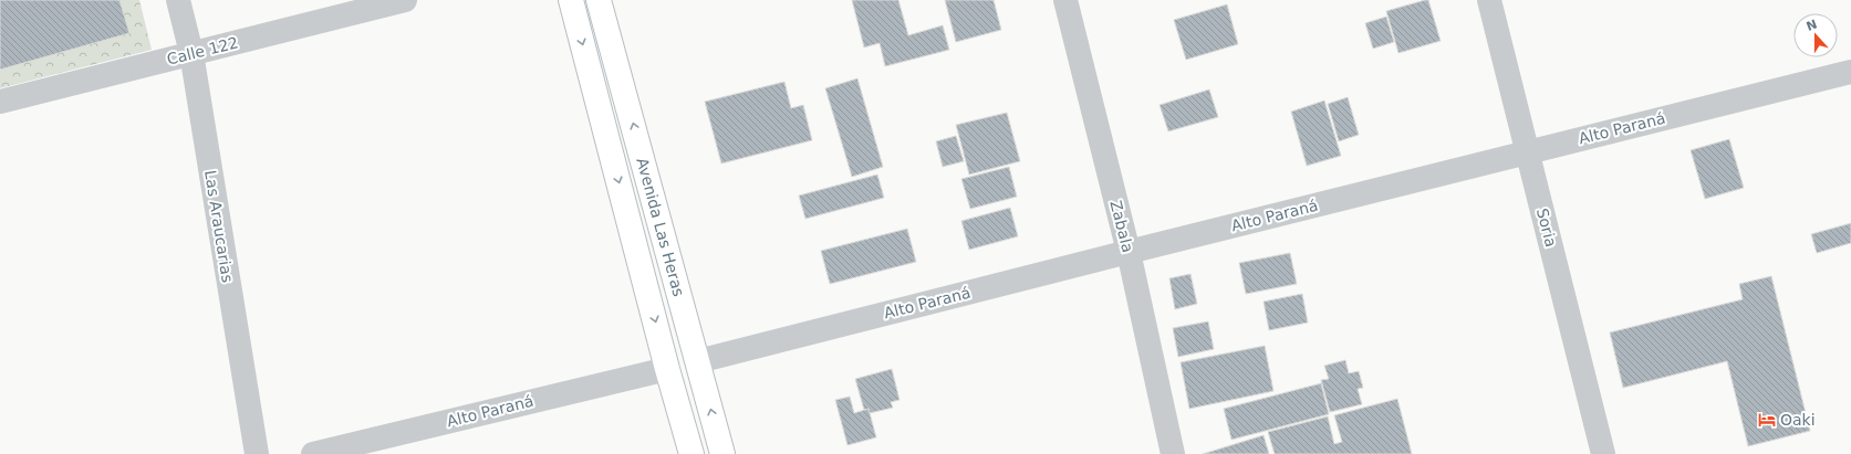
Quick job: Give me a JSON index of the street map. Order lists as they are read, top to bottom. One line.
{"streets":{"main road":["Avenida Las Heras"],"street":["Calle 122","Alto Paraná","Las Araucarias","Zabala","Soria"]},"crossings":[["Calle 122","Las Araucarias"],["Alto Paraná","Avenida Las Heras"],["Alto Paraná","Zabala"],["Alto Paraná","Soria"]],"places":{"hotel":["Oaki"]},"north":"top"}
